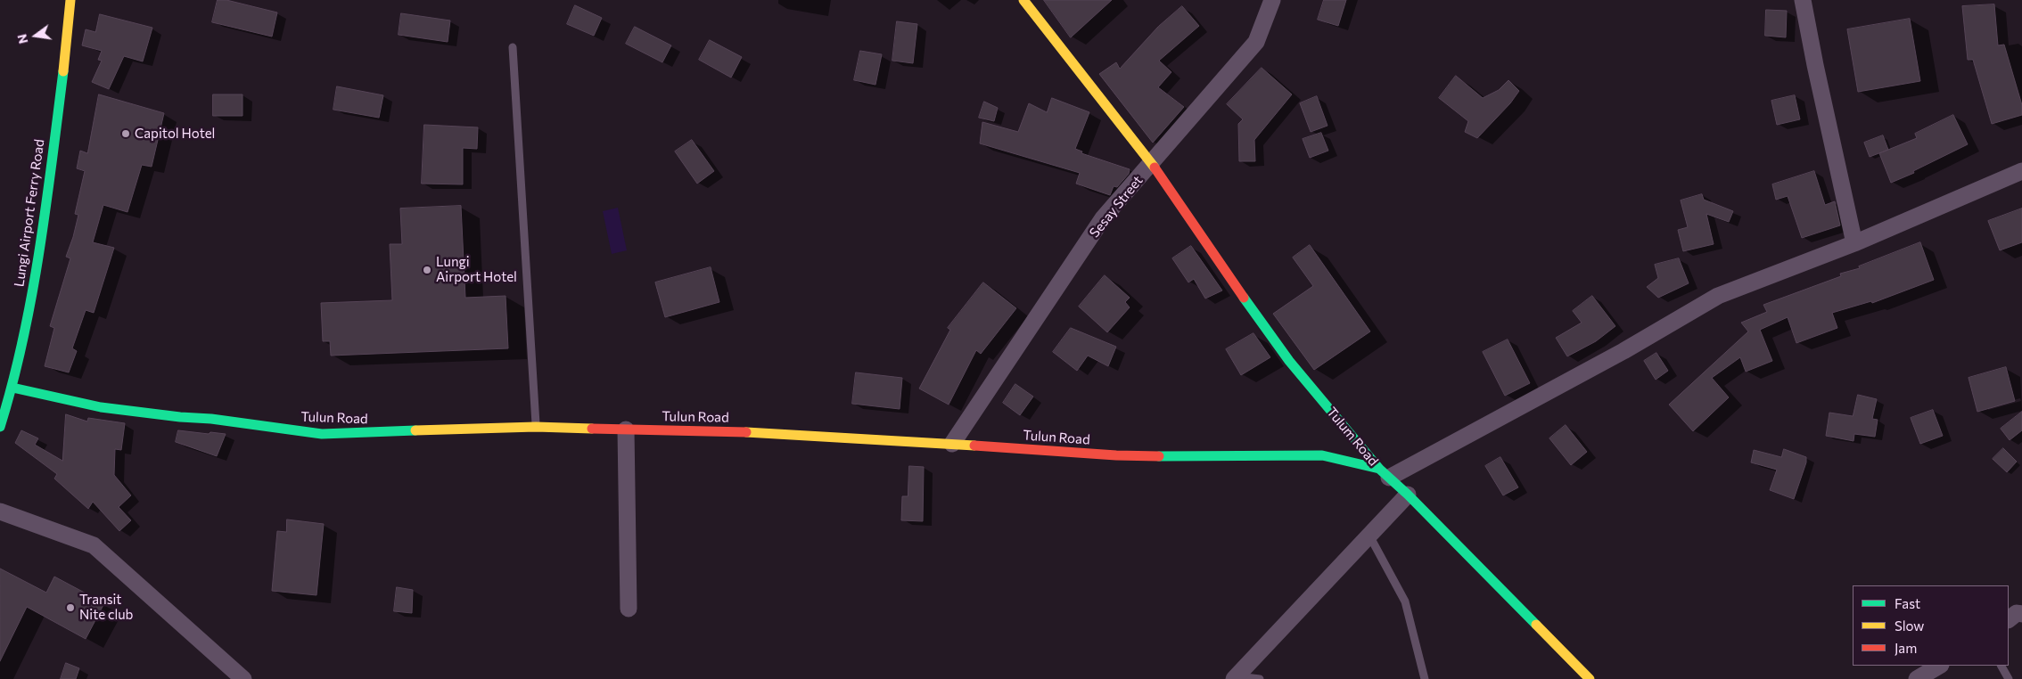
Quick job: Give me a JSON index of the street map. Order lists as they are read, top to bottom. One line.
{"streets":{"street":["Sesay Street","Lungi Airport Ferry Road","Tulun Road","Tulum Road"]},"crossings":[["Sesay Street","Tulun Road"],["Sesay Street","Tulum Road"],["Lungi Airport Ferry Road","Tulun Road"],["Tulun Road","Tulum Road"]],"places":["Capitol Hotel","Lungi Airport Hotel","Transit Nite club"],"legend":["Fast","Slow","Jam"],"north":"left"}
